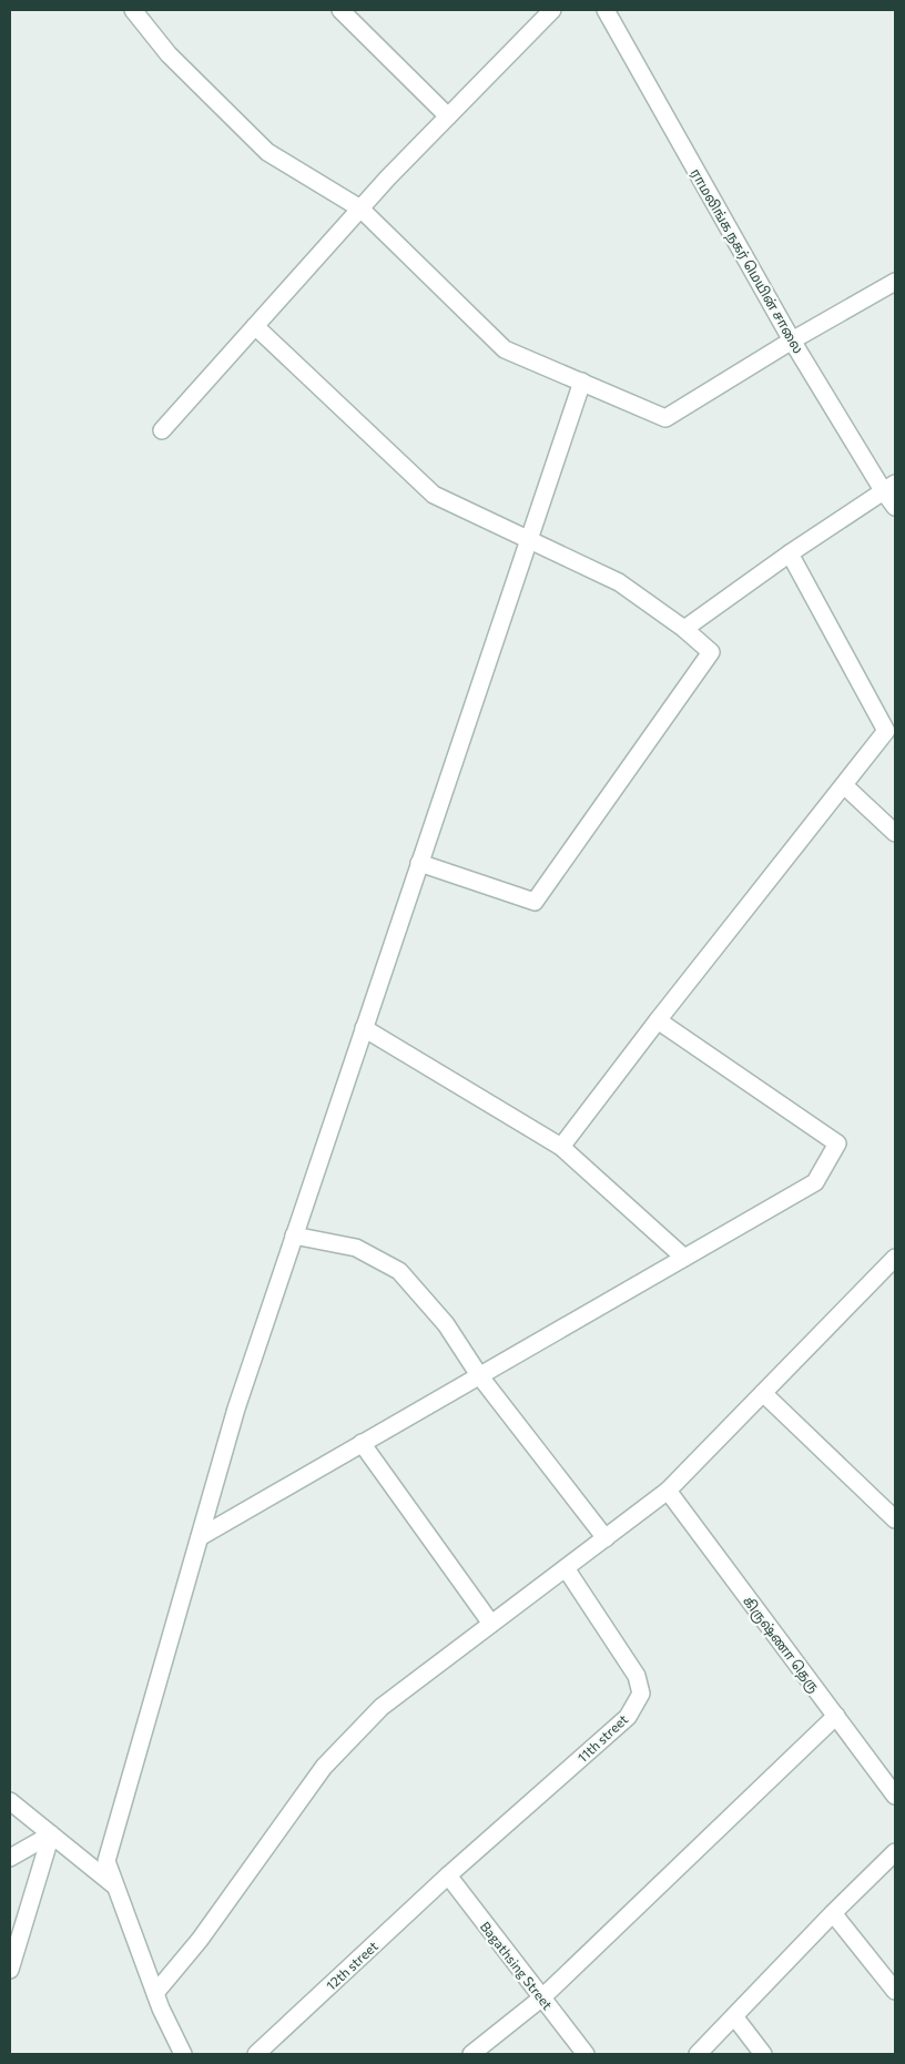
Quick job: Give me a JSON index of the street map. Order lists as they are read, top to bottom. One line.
{"streets":{"street":["ராமலிங்க நகர் மெயின் சாலை","கிருஷ்ணா தெரு","11th street","12th street","Bagathsing Street"]},"crossings":[["11th street","12th street"],["11th street","Bagathsing Street"],["12th street","Bagathsing Street"]]}
